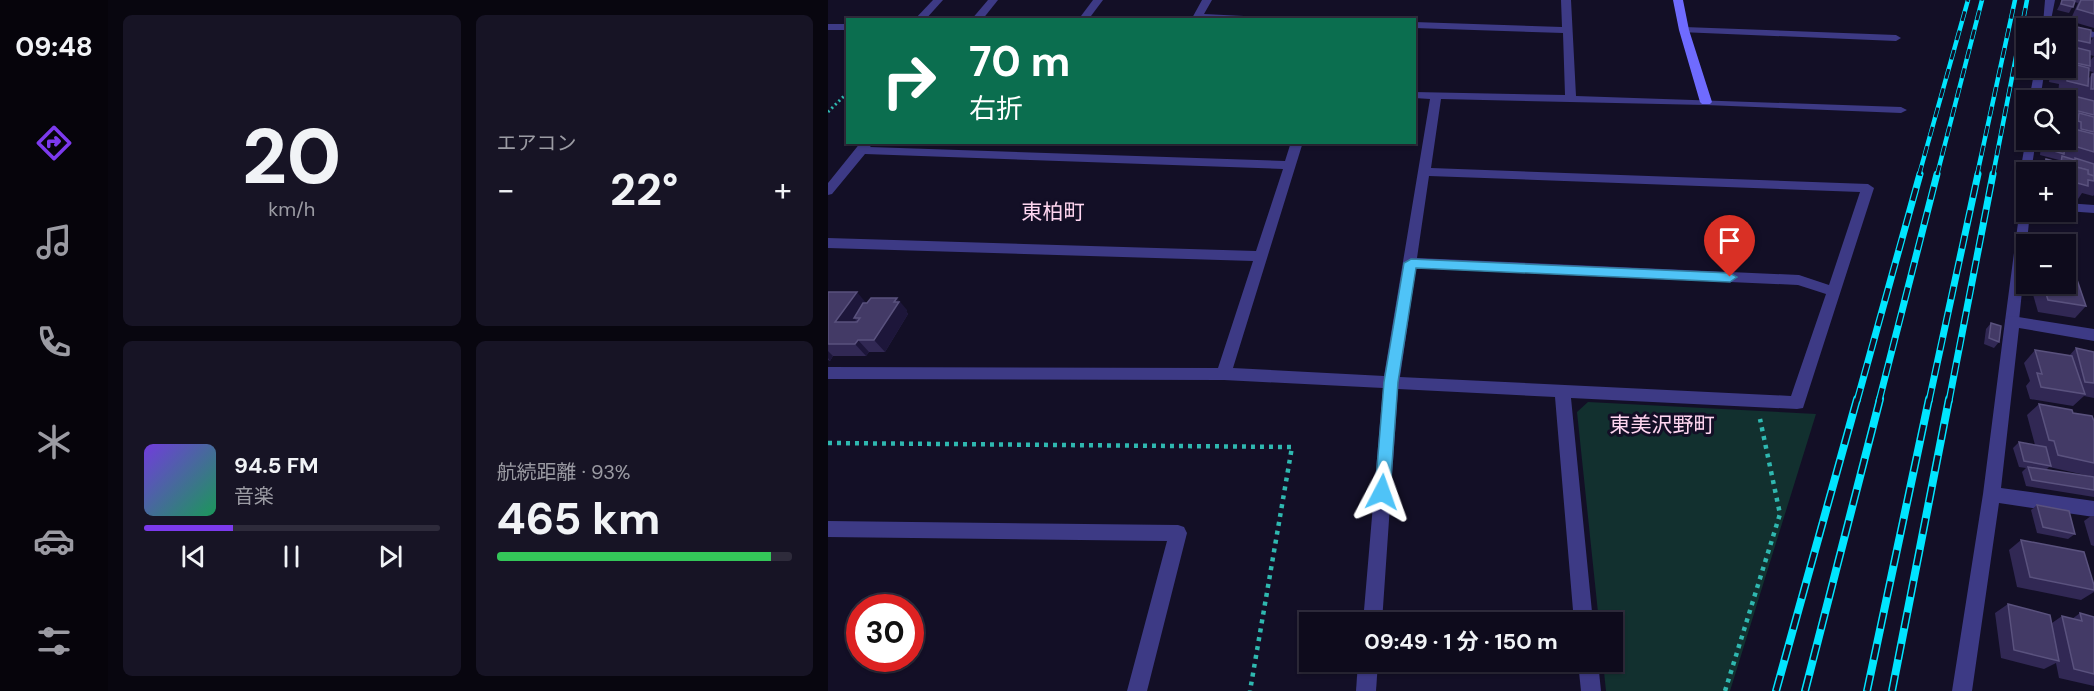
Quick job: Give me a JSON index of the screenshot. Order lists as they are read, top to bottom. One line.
{"districts":["東柏町","東美沢野町"],"page":{"tabs":"09:48","tile":[["20","km/h"],"エアコン",["航続距離 · 93%","465 km"]],"map_buttons":["+","−"],"turn":["70 m","右折"],"heat":["−","22°","+"],"song":["94.5 FM","音楽"],"limit":"30","trip":"09:49 · 1 分 · 150 m"}}
